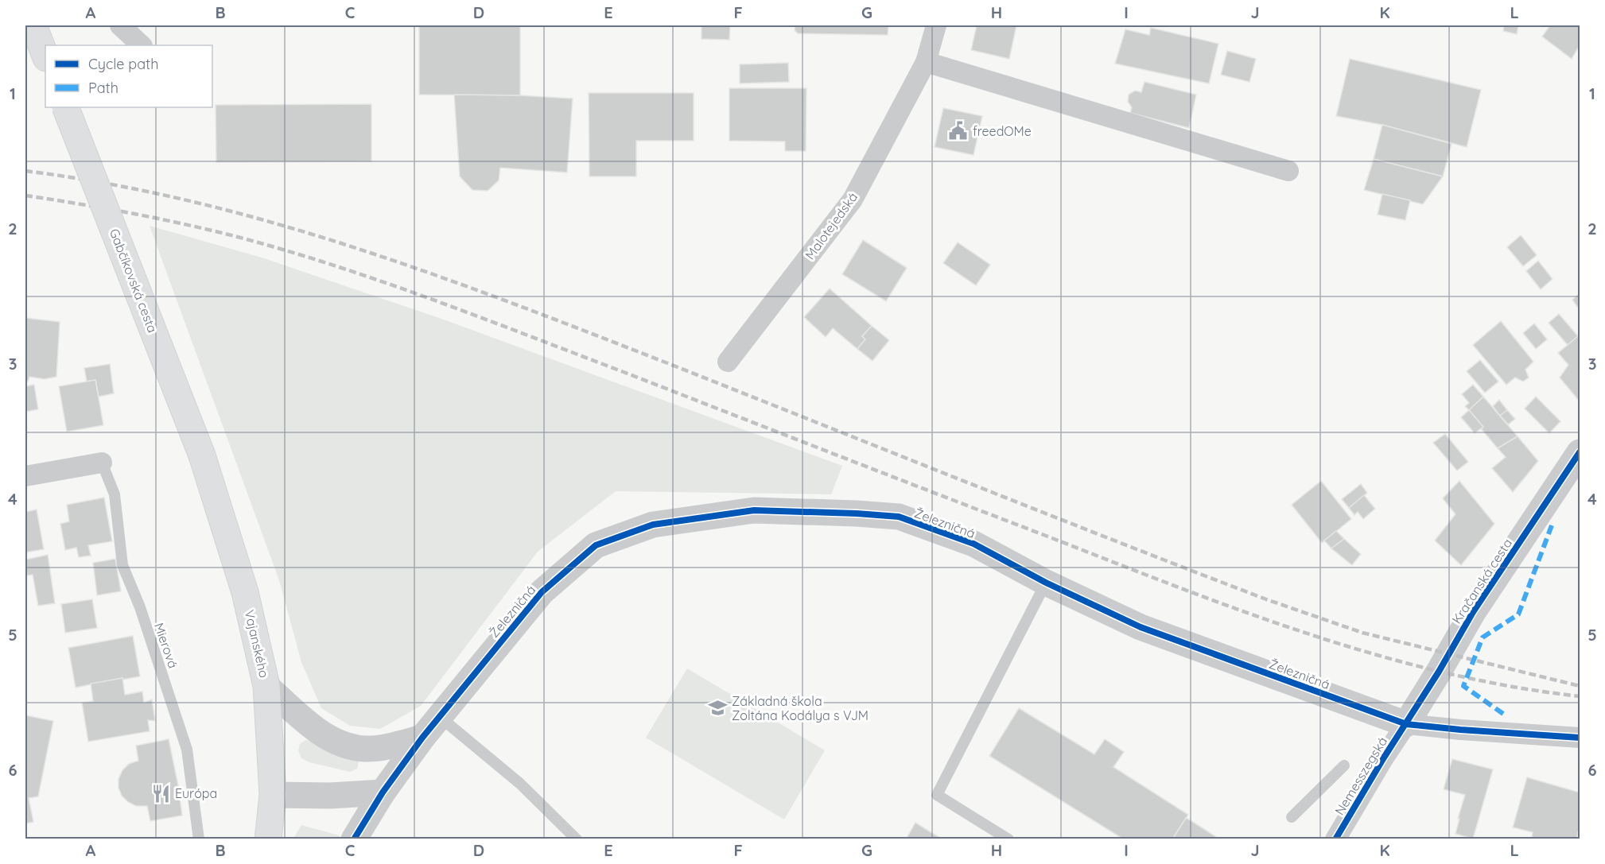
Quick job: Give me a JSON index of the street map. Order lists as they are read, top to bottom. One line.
{"streets":{"main road":["Gabčíkovská cesta","Vajanského"],"street":["Malotejedská","Železničná","Kračanská cesta","Nemesszegská"],"lane":["Mierová"]},"crossings":[["Gabčíkovská cesta","Vajanského"],["Železničná","Kračanská cesta"],["Železničná","Nemesszegská"],["Kračanská cesta","Nemesszegská"]],"places":{"public building":["freedOMe"],"school or university":["Základná škola Zoltána Kodálya s VJM"],"restaurant":["Európa"]},"legend":["Cycle path","Path"],"grid":{"columns":["A","B","C","D","E","F","G","H","I","J","K","L"],"rows":["1","2","3","4","5","6"]}}
